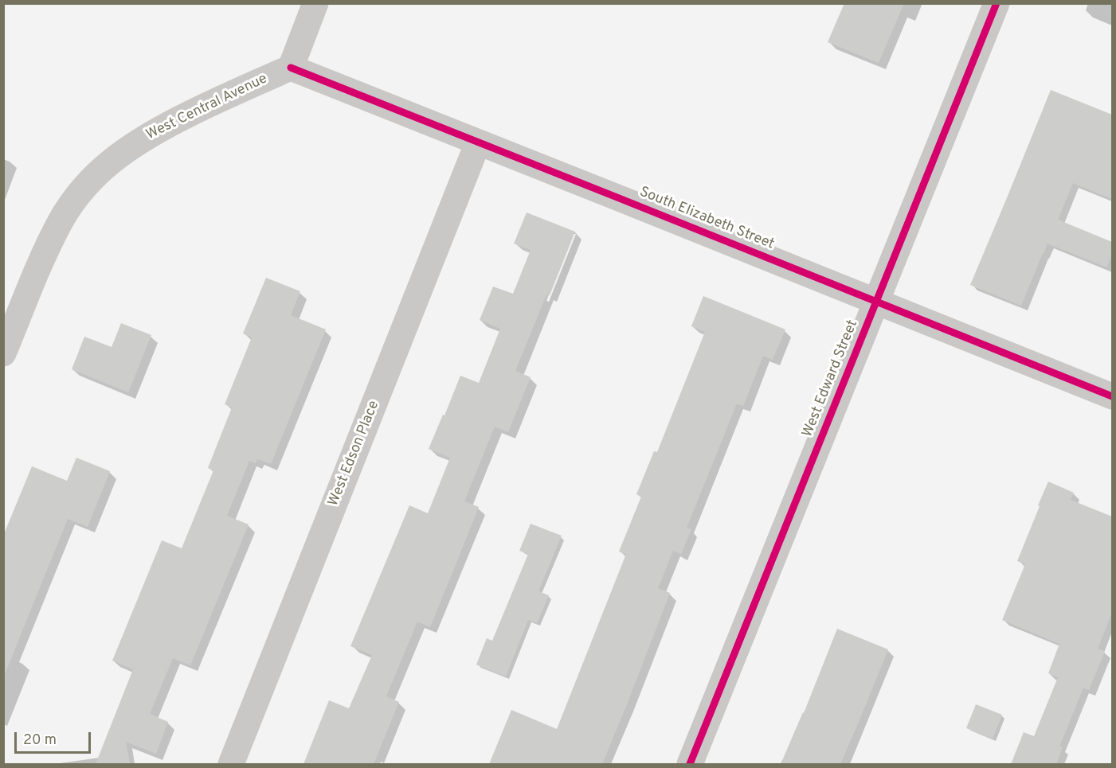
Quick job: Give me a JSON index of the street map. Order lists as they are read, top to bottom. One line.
{"streets":{"street":["West Central Avenue","South Elizabeth Street","West Edward Street","West Edson Place"]},"crossings":[["West Central Avenue","South Elizabeth Street"],["South Elizabeth Street","West Edward Street"],["South Elizabeth Street","West Edson Place"]],"scale_bar":"20 m"}
